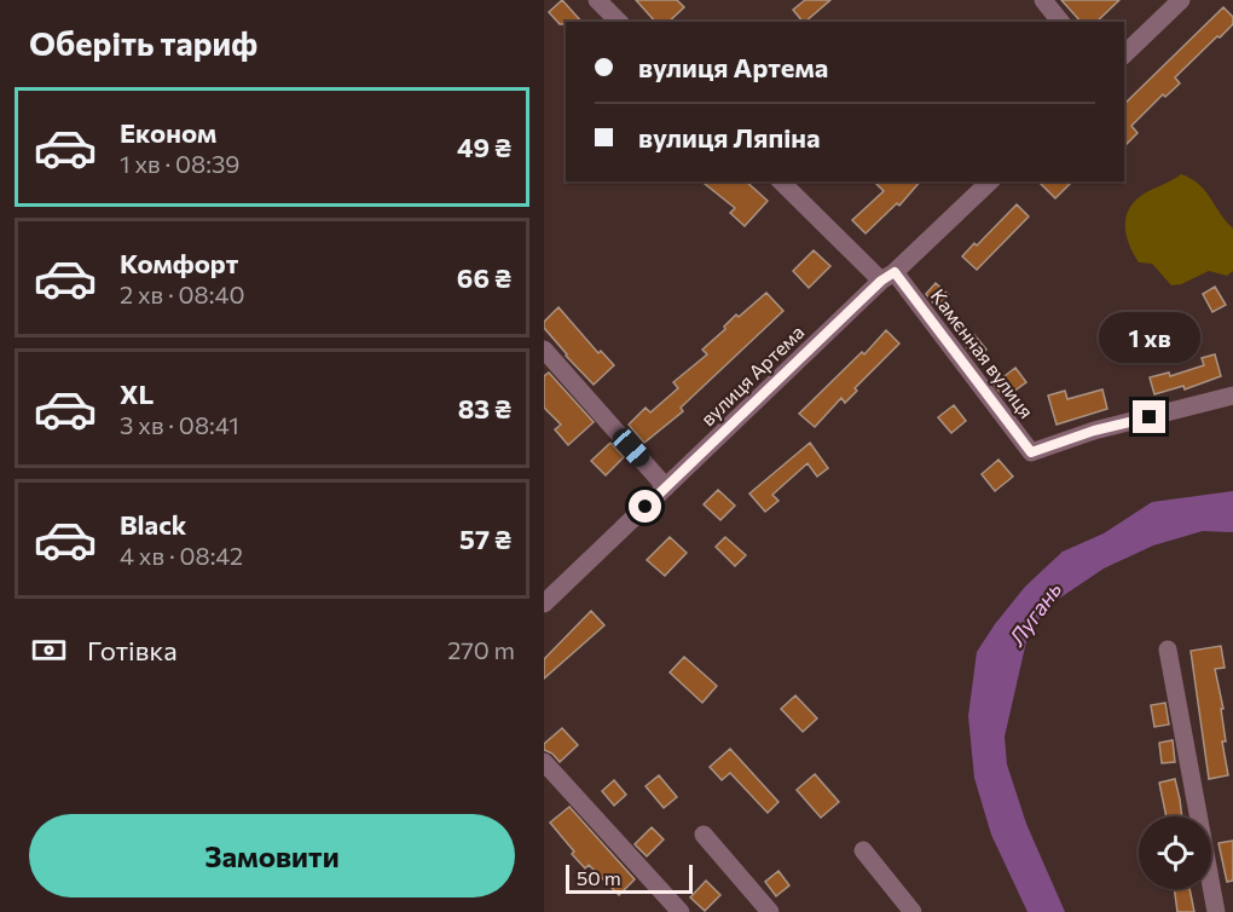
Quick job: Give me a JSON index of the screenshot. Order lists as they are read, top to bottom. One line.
{"streets":{"street":["Камєнная вулиця","вулиця Артема"]},"crossings":[["Камєнная вулиця","вулиця Артема"]],"water":["Лугань"],"scale_bar":"50 m","page":{"heading":"Оберіть тариф","banner":["вулиця Артема","вулиця Ляпіна"],"list":[{"name":"Економ","note":"1 хв · 08:39","value":"49 ₴"},{"name":"Комфорт","note":"2 хв · 08:40","value":"66 ₴"},{"name":"XL","note":"3 хв · 08:41","value":"83 ₴"},{"name":"Black","note":"4 хв · 08:42","value":"57 ₴"}],"bubble":"1 хв","pay":["Готівка","270 m"],"buttons":"Замовити","scale":"50 m"}}
